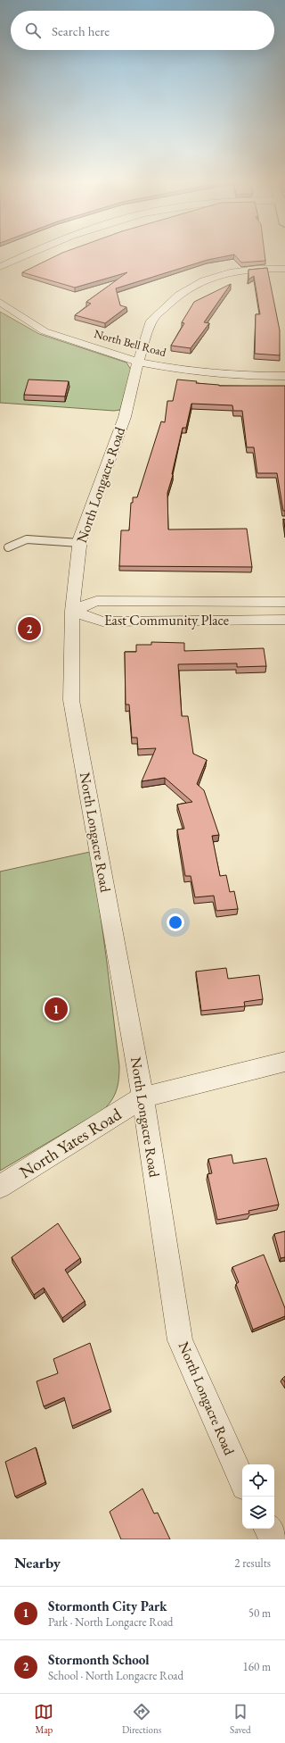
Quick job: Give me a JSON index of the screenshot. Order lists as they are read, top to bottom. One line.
{"streets":{"street":["North Bell Road","North Longacre Road","East Community Place","North Yates Road"]},"crossings":[["North Bell Road","North Longacre Road"],["North Longacre Road","East Community Place"],["North Longacre Road","North Yates Road"]],"page":{"search":"Search here","pins":["2","1"],"heading":["Nearby","2 results"],"list":[{"mark":"1","name":"Stormonth City Park","note":"Park · North Longacre Road","value":"50 m"},{"mark":"2","name":"Stormonth School","note":"School · North Longacre Road","value":"160 m"}],"nav":["Map","Directions","Saved"]}}
